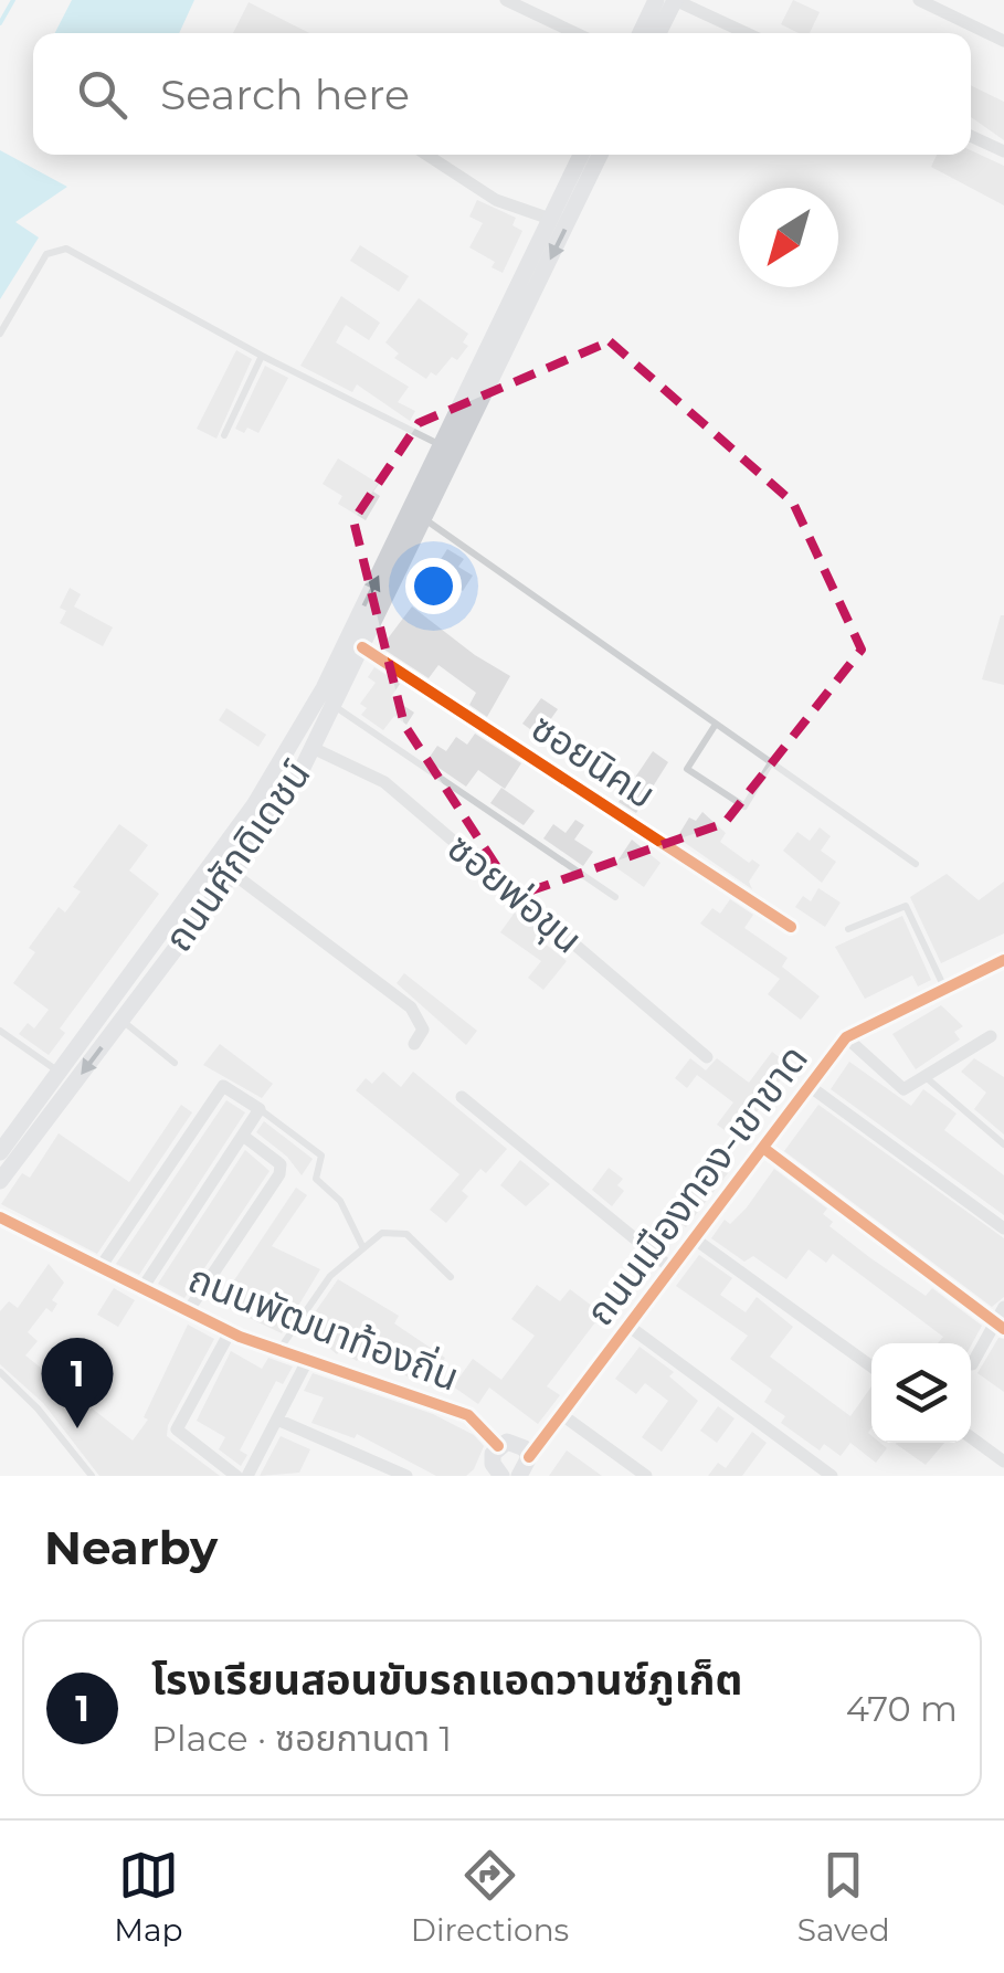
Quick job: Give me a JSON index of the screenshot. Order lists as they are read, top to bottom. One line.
{"streets":{"main road":["ถนนศักดิเดชน์","ถนนเมืองทอง-เขาขาด"],"street":["ซอยนิคม","ซอยพ่อขุน","ถนนพัฒนาท้องถิ่น"]},"crossings":[["ซอยนิคม","ถนนศักดิเดชน์"],["ถนนศักดิเดชน์","ซอยพ่อขุน"]],"north":"bottom left","page":{"search":"Search here","pins":"1","heading":"Nearby","list":[{"mark":"1","name":"โรงเรียนสอนขับรถแอดวานซ์ภูเก็ต","note":"Place · ซอยกานดา 1","value":"470 m"}],"nav":["Map","Directions","Saved"]}}
